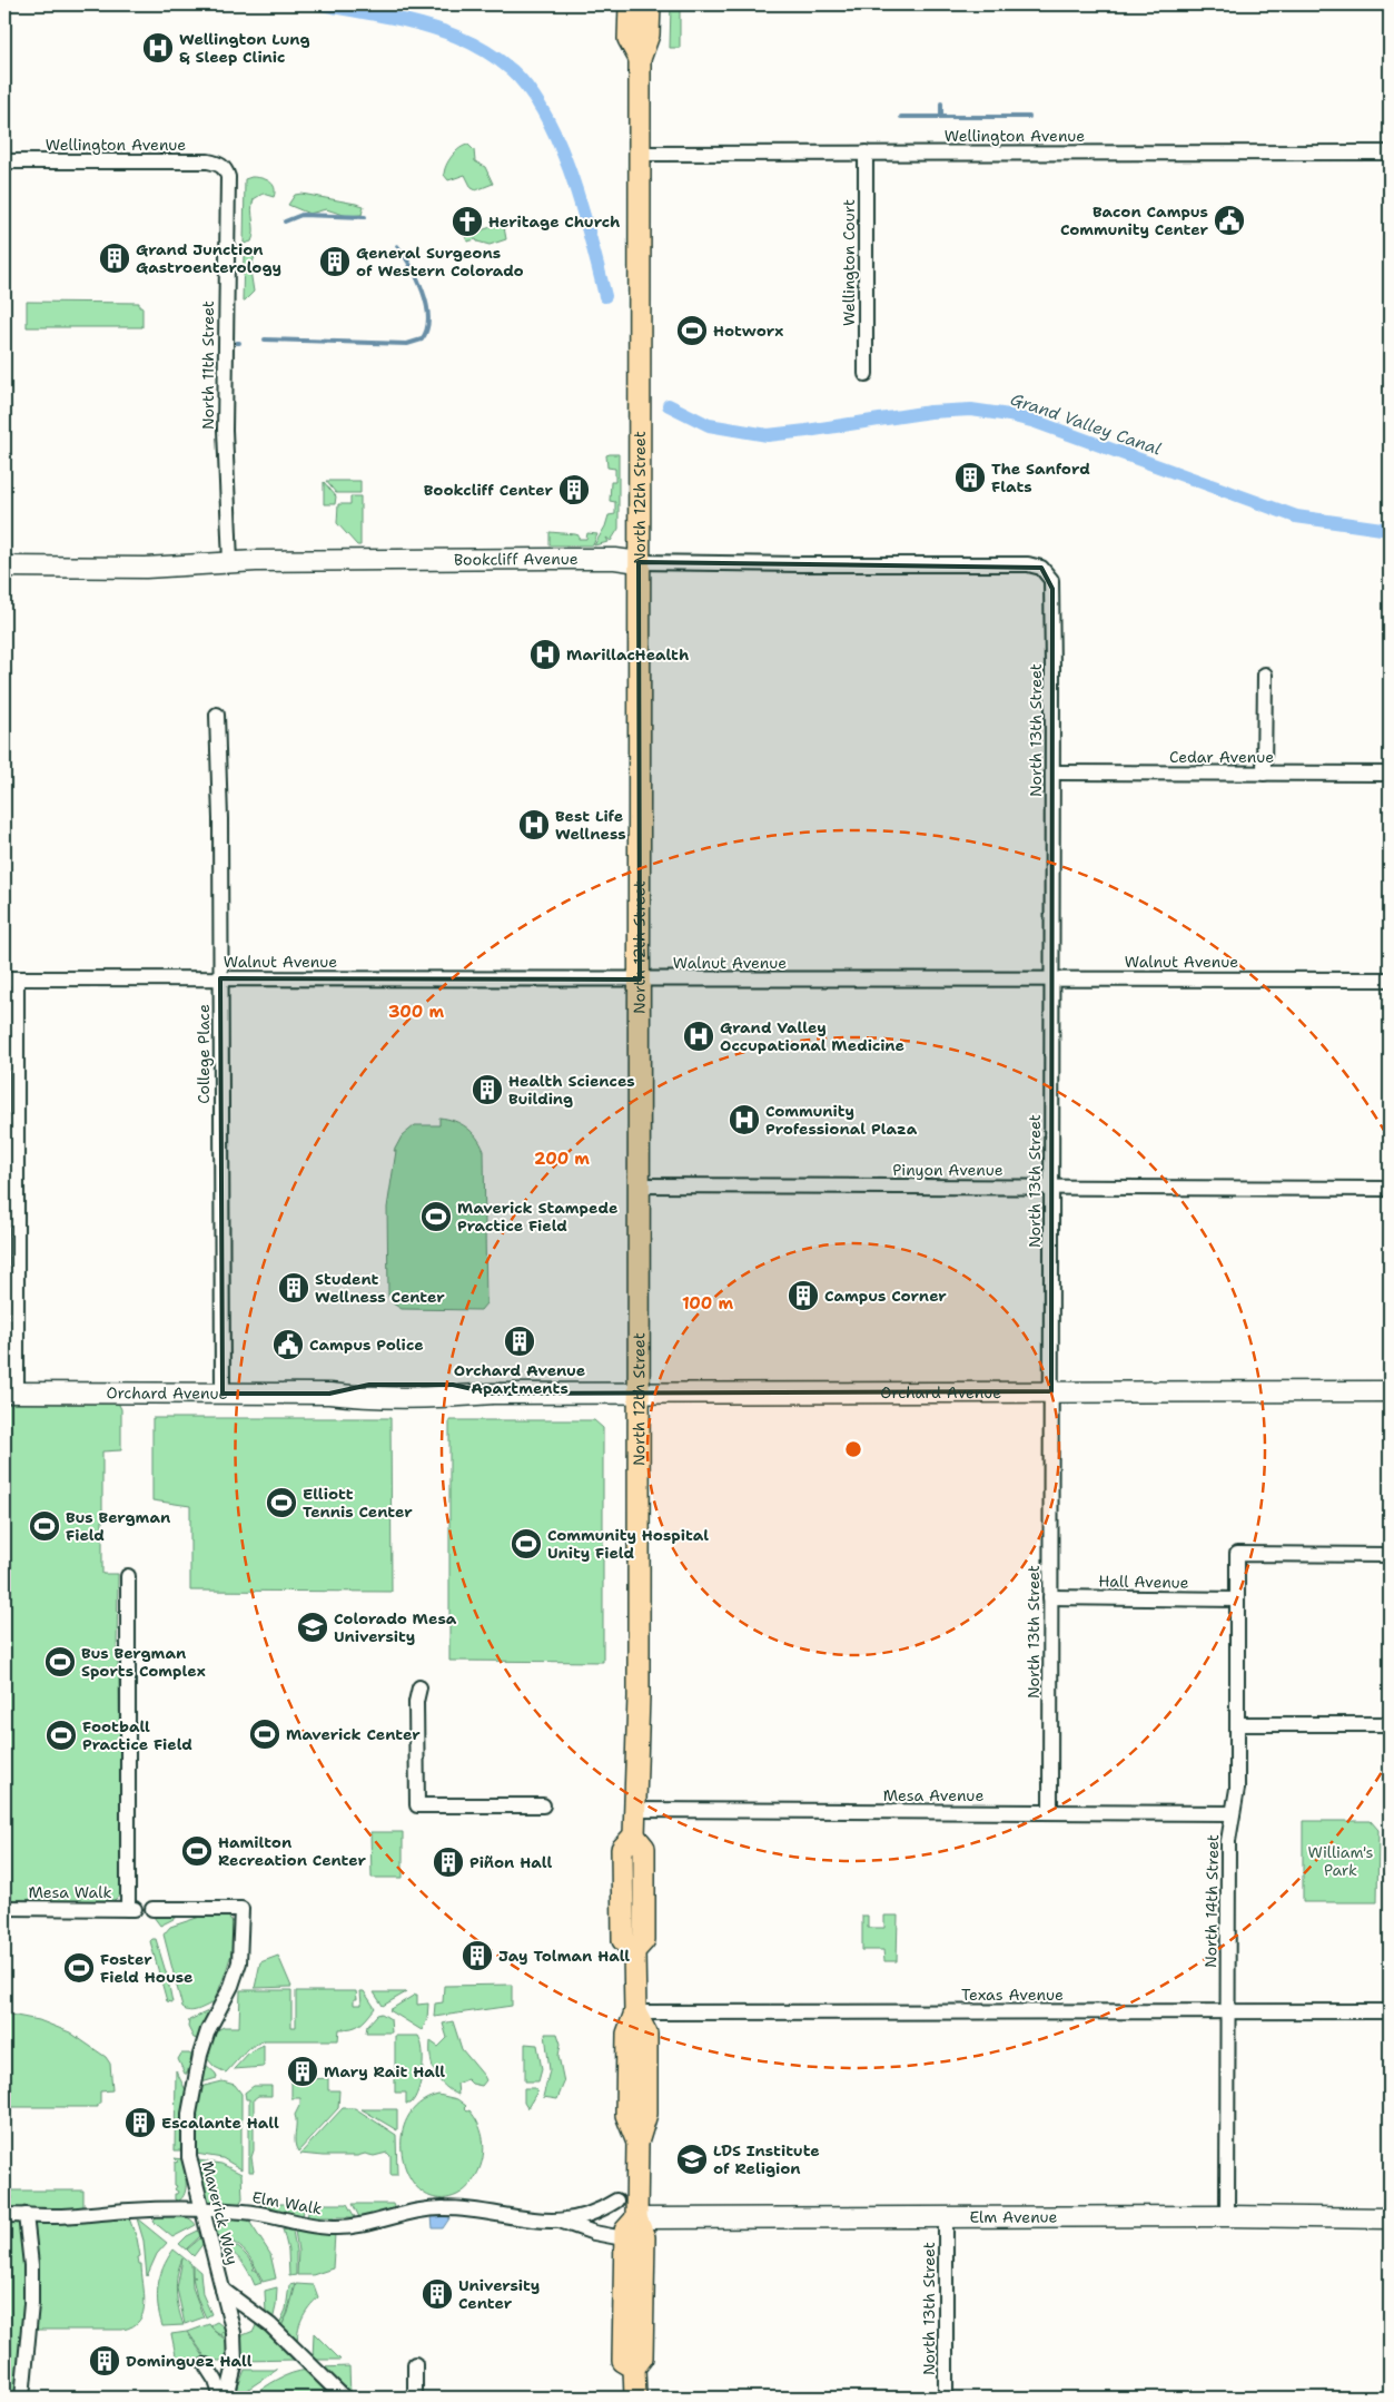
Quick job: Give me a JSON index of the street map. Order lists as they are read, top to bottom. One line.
{"streets":{"main road":["North 12th Street"],"street":["Wellington Avenue","Wellington Court","North 11th Street","Bookcliff Avenue","North 13th Street","Cedar Avenue","Walnut Avenue","College Place","Pinyon Avenue","Orchard Avenue","Hall Avenue","Mesa Avenue","Mesa Walk","North 14th Street","Texas Avenue","Elm Walk","Maverick Way","Elm Avenue"]},"crossings":[["Wellington Avenue","Wellington Court"],["Wellington Avenue","North 11th Street"],["Wellington Avenue","North 12th Street"],["North 11th Street","Bookcliff Avenue"],["North 12th Street","Bookcliff Avenue"],["North 12th Street","Walnut Avenue"],["North 12th Street","Pinyon Avenue"],["North 12th Street","Orchard Avenue"],["North 12th Street","Mesa Avenue"],["North 12th Street","Texas Avenue"],["North 12th Street","Elm Avenue"],["Bookcliff Avenue","North 13th Street"],["North 13th Street","Cedar Avenue"],["North 13th Street","Walnut Avenue"],["North 13th Street","Pinyon Avenue"],["North 13th Street","Orchard Avenue"],["North 13th Street","Hall Avenue"],["North 13th Street","Mesa Avenue"],["North 13th Street","Elm Avenue"],["Walnut Avenue","College Place"],["College Place","Orchard Avenue"],["Hall Avenue","North 14th Street"],["Mesa Avenue","North 14th Street"],["North 14th Street","Texas Avenue"],["North 14th Street","Elm Avenue"],["Elm Walk","Maverick Way"]],"water":["Grand Valley Canal"],"parks":["William's Park"],"places":{"hospital":["Wellington Lung & Sleep Clinic","MarillacHealth","Best Life Wellness","Grand Valley Occupational Medicine","Community Professional Plaza"],"public building":["Bacon Campus Community Center","Campus Police"],"church":["Heritage Church"],"building":["Grand Junction Gastroenterology","General Surgeons of Western Colorado","The Sanford Flats","Bookcliff Center","Health Sciences Building","Student Wellness Center","Campus Corner","Orchard Avenue Apartments","Piñon Hall","Jay Tolman Hall","Mary Rait Hall","Escalante Hall","University Center","Dominguez Hall"],"sports":["Hotworx","Maverick Stampede Practice Field","Elliott Tennis Center","Bus Bergman Field","Community Hospital Unity Field","Bus Bergman Sports Complex","Maverick Center","Football Practice Field","Hamilton Recreation Center","Foster Field House"],"school or university":["Colorado Mesa University","LDS Institute of Religion"]},"rings":["300 m","200 m","100 m"]}
